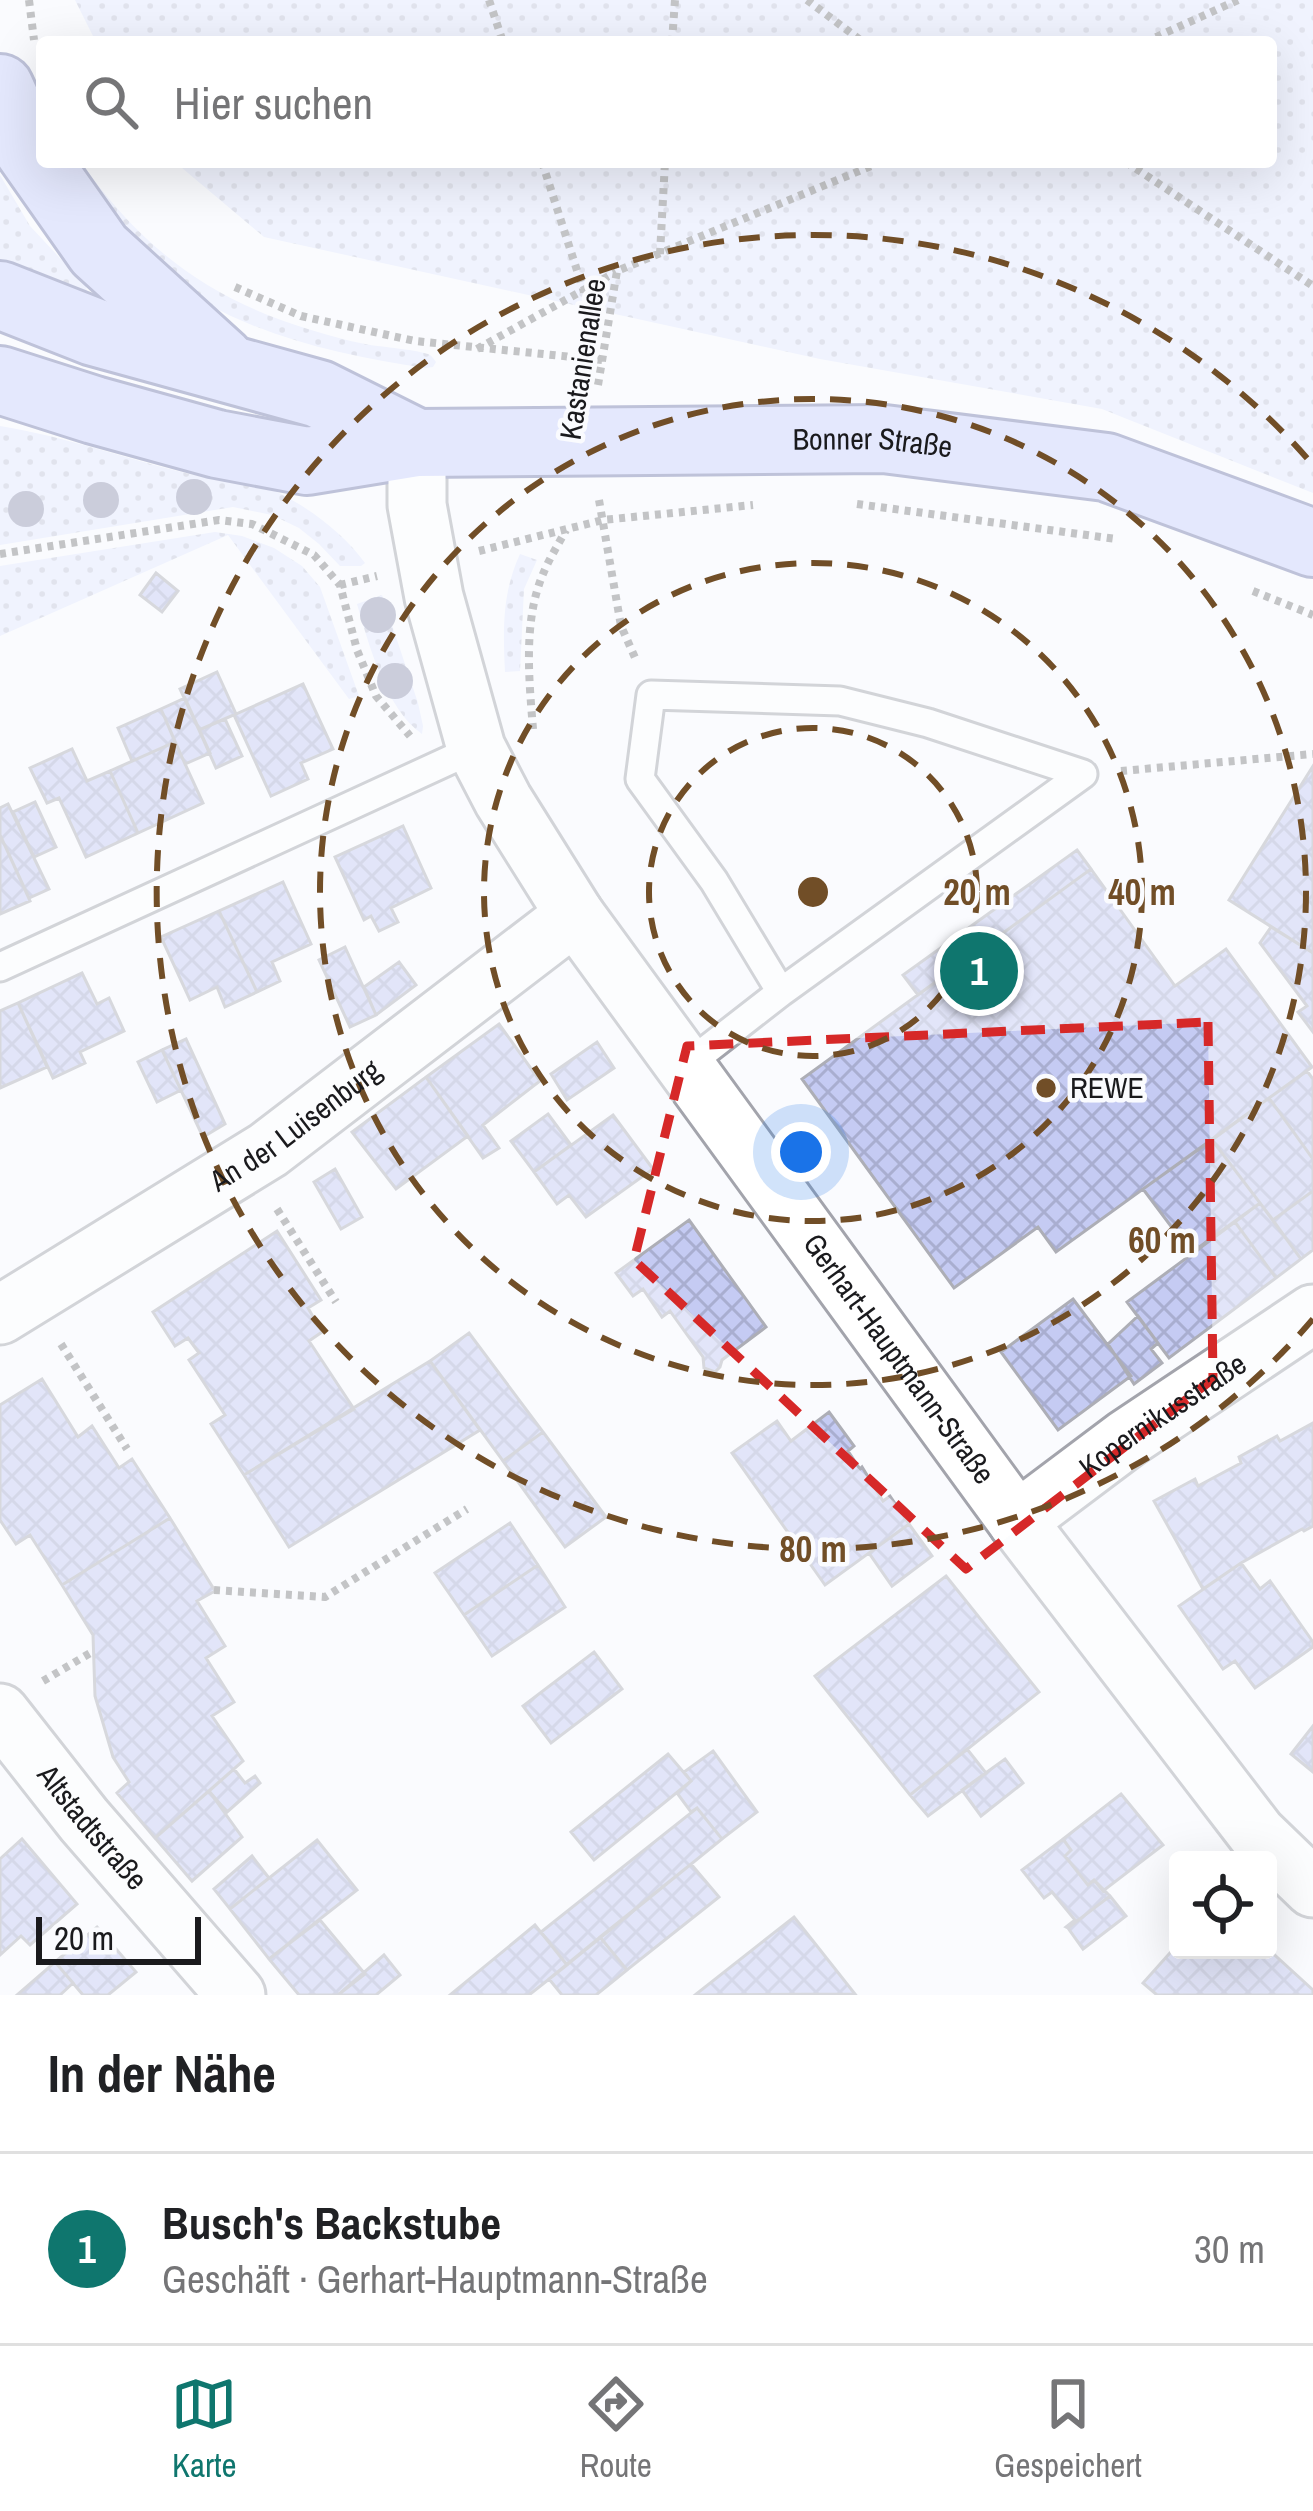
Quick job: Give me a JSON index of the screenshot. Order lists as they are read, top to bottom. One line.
{"streets":{"main road":["Bonner Straße"],"street":["An der Luisenburg","Gerhart-Hauptmann-Straße","Kopernikusstraße","Altstadtstraße"],"path":["Kastanienallee"]},"crossings":[["Kastanienallee","Bonner Straße"],["Bonner Straße","Gerhart-Hauptmann-Straße"],["An der Luisenburg","Gerhart-Hauptmann-Straße"],["Gerhart-Hauptmann-Straße","Kopernikusstraße"]],"places":["REWE"],"scale_bar":"20 m","page":{"search":"Hier suchen","pins":"1","scale":"20 m","heading":"In der Nähe","list":[{"mark":"1","name":"Busch's Backstube","note":"Geschäft · Gerhart-Hauptmann-Straße","value":"30 m"}],"nav":["Karte","Route","Gespeichert"]},"rings":["20 m","40 m","60 m","80 m"]}
